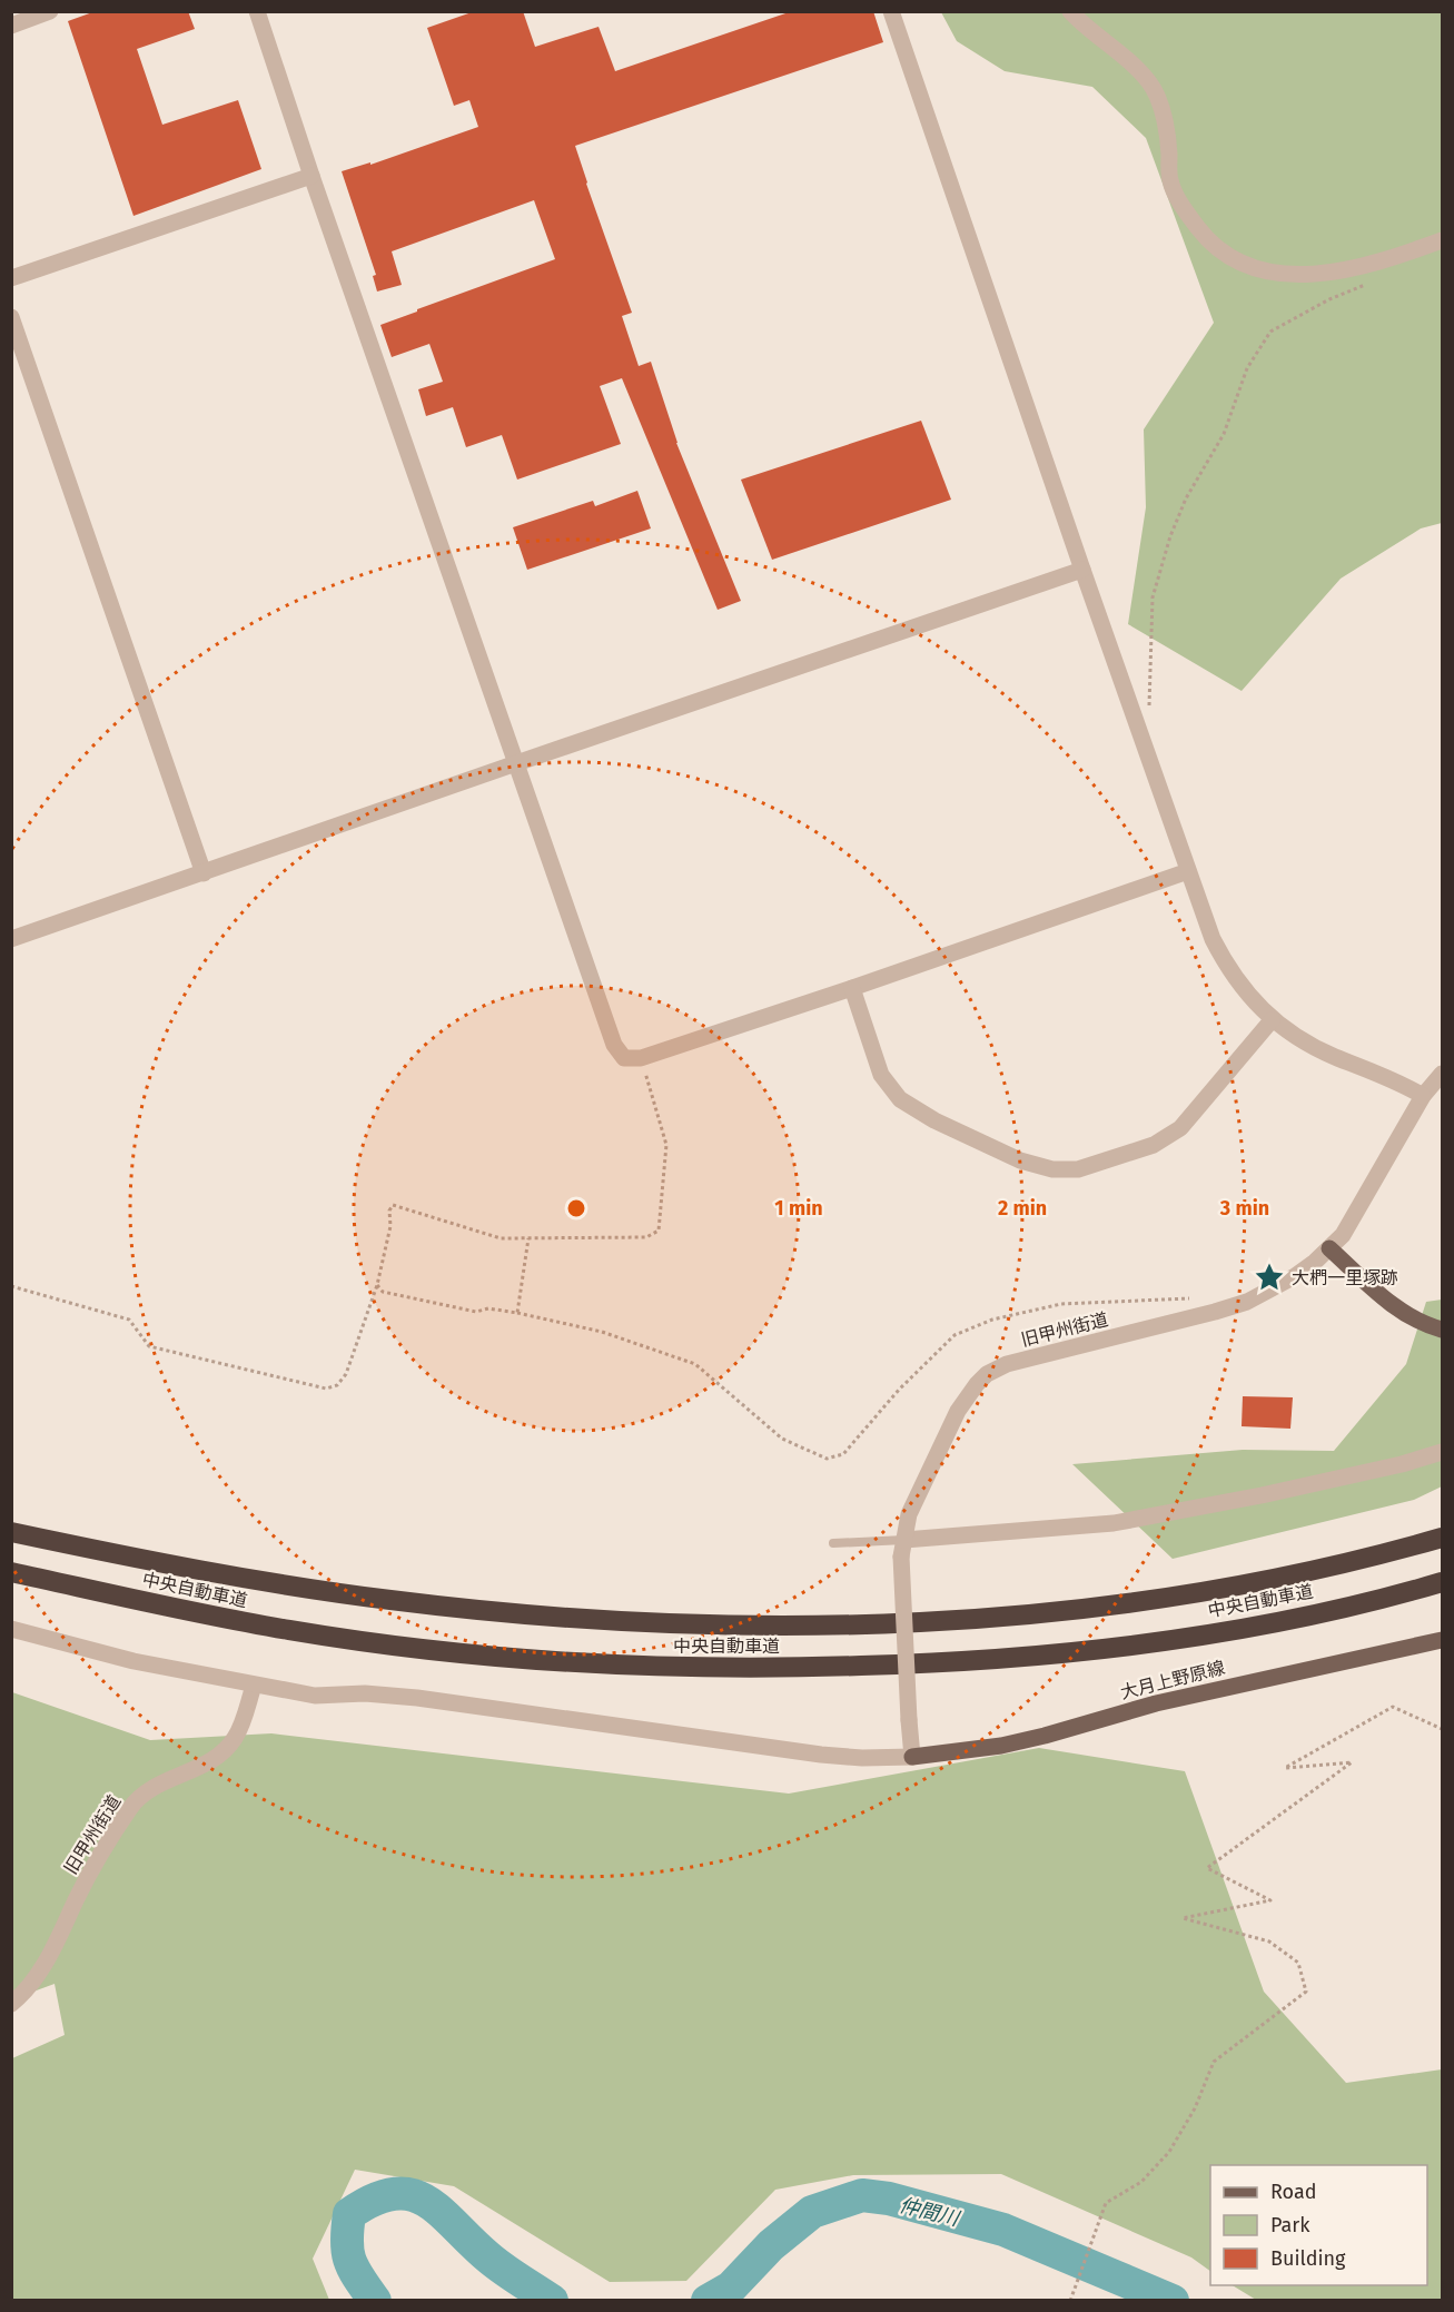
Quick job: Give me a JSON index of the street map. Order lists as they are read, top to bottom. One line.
{"streets":{"highway":["中央自動車道"],"main road":["大月上野原線"],"street":["旧甲州街道"]},"crossings":[["旧甲州街道","大月上野原線"]],"water":["仲間川"],"places":{"place":["大椚一里塚跡"]},"legend":["Road","Park","Building"],"rings":["1 min","2 min","3 min"]}
